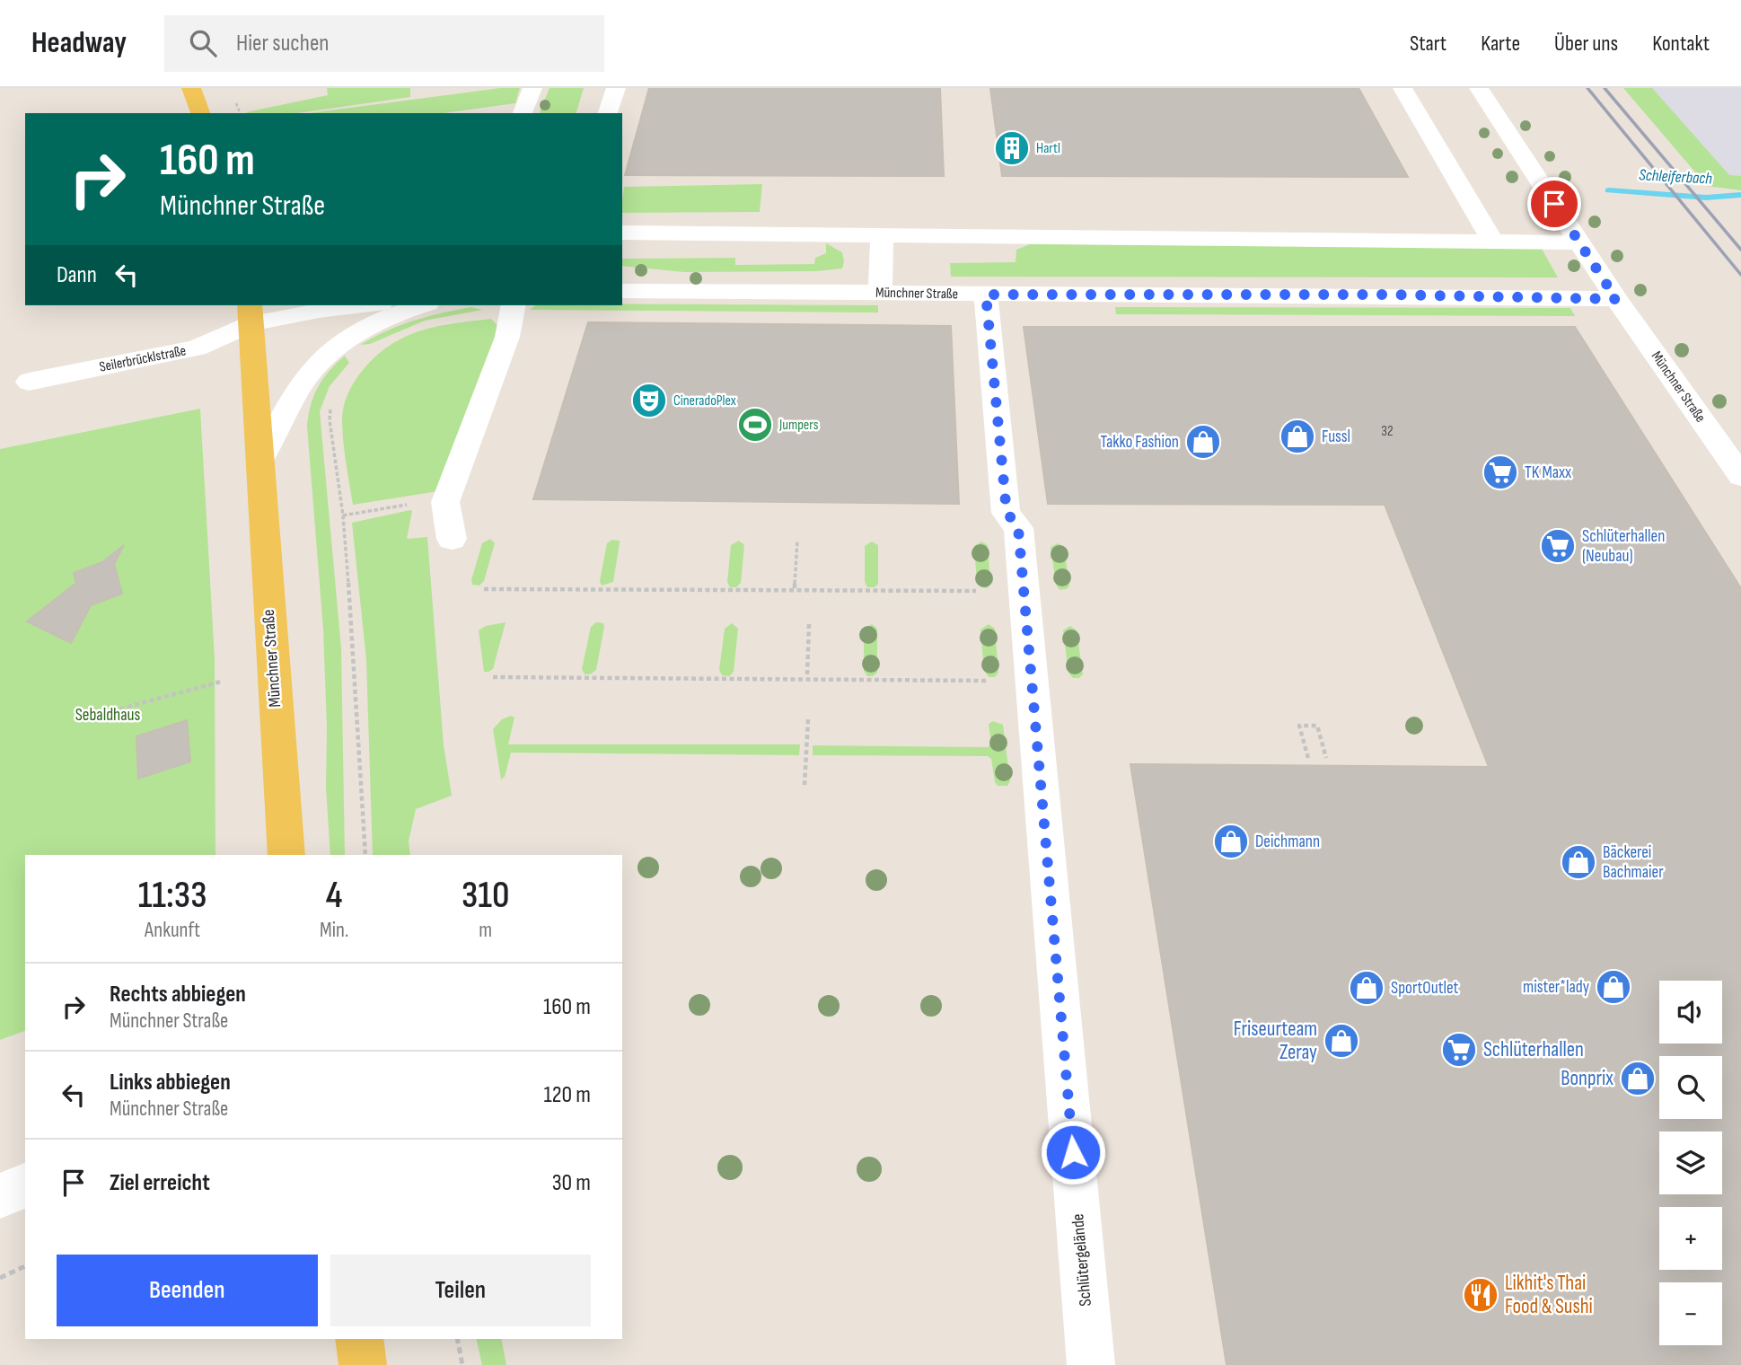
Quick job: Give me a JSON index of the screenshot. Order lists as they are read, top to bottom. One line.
{"streets":{"main road":["Münchner Straße"],"street":["Seilerbrücklstraße","Schlütergelände"]},"crossings":[["Münchner Straße","Seilerbrücklstraße"],["Münchner Straße","Schlütergelände"]],"water":["Schleiferbach"],"parks":["Sebaldhaus"],"places":{"building":["Hartl"],"theatre":["CineradoPlex"],"sports":["Jumpers"],"shop":["Fussl","Takko Fashion","Deichmann","Bäckerei Bachmaier","mister*lady","SportOutlet","Friseurteam Zeray","Bonprix"],"supermarket":["TK Maxx","Schlüterhallen (Neubau)","Schlüterhallen"],"restaurant":["Likhit's Thai Food & Sushi"]},"house_numbers":["32"],"page":{"header":"Headway","search":"Hier suchen","nav":["Start","Karte","Über uns","Kontakt"],"turn":["160 m","Münchner Straße"],"then":"Dann","eta":["11:33","Ankunft","4","Min.","310","m"],"list":[{"name":"Rechts abbiegen","note":"Münchner Straße","value":"160 m"},{"name":"Links abbiegen","note":"Münchner Straße","value":"120 m"},{"name":"Ziel erreicht","value":"30 m"}],"map_buttons":["+","−"],"buttons":["Beenden","Teilen"]}}
